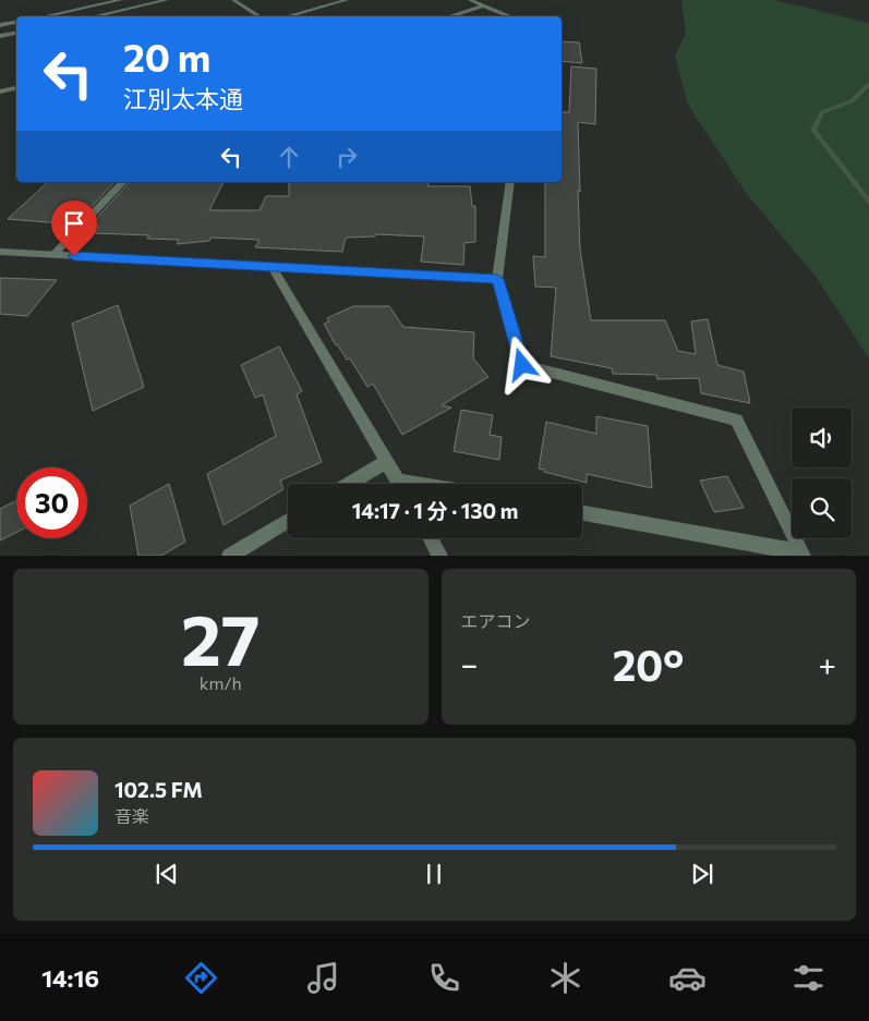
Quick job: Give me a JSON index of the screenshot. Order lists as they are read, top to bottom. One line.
{"page":{"turn":["20 m","江別太本通"],"limit":"30","trip":"14:17 · 1 分 · 130 m","tile":[["27","km/h"],"エアコン"],"heat":["−","20°","+"],"song":["102.5 FM","音楽"],"tabs":"14:16"}}
